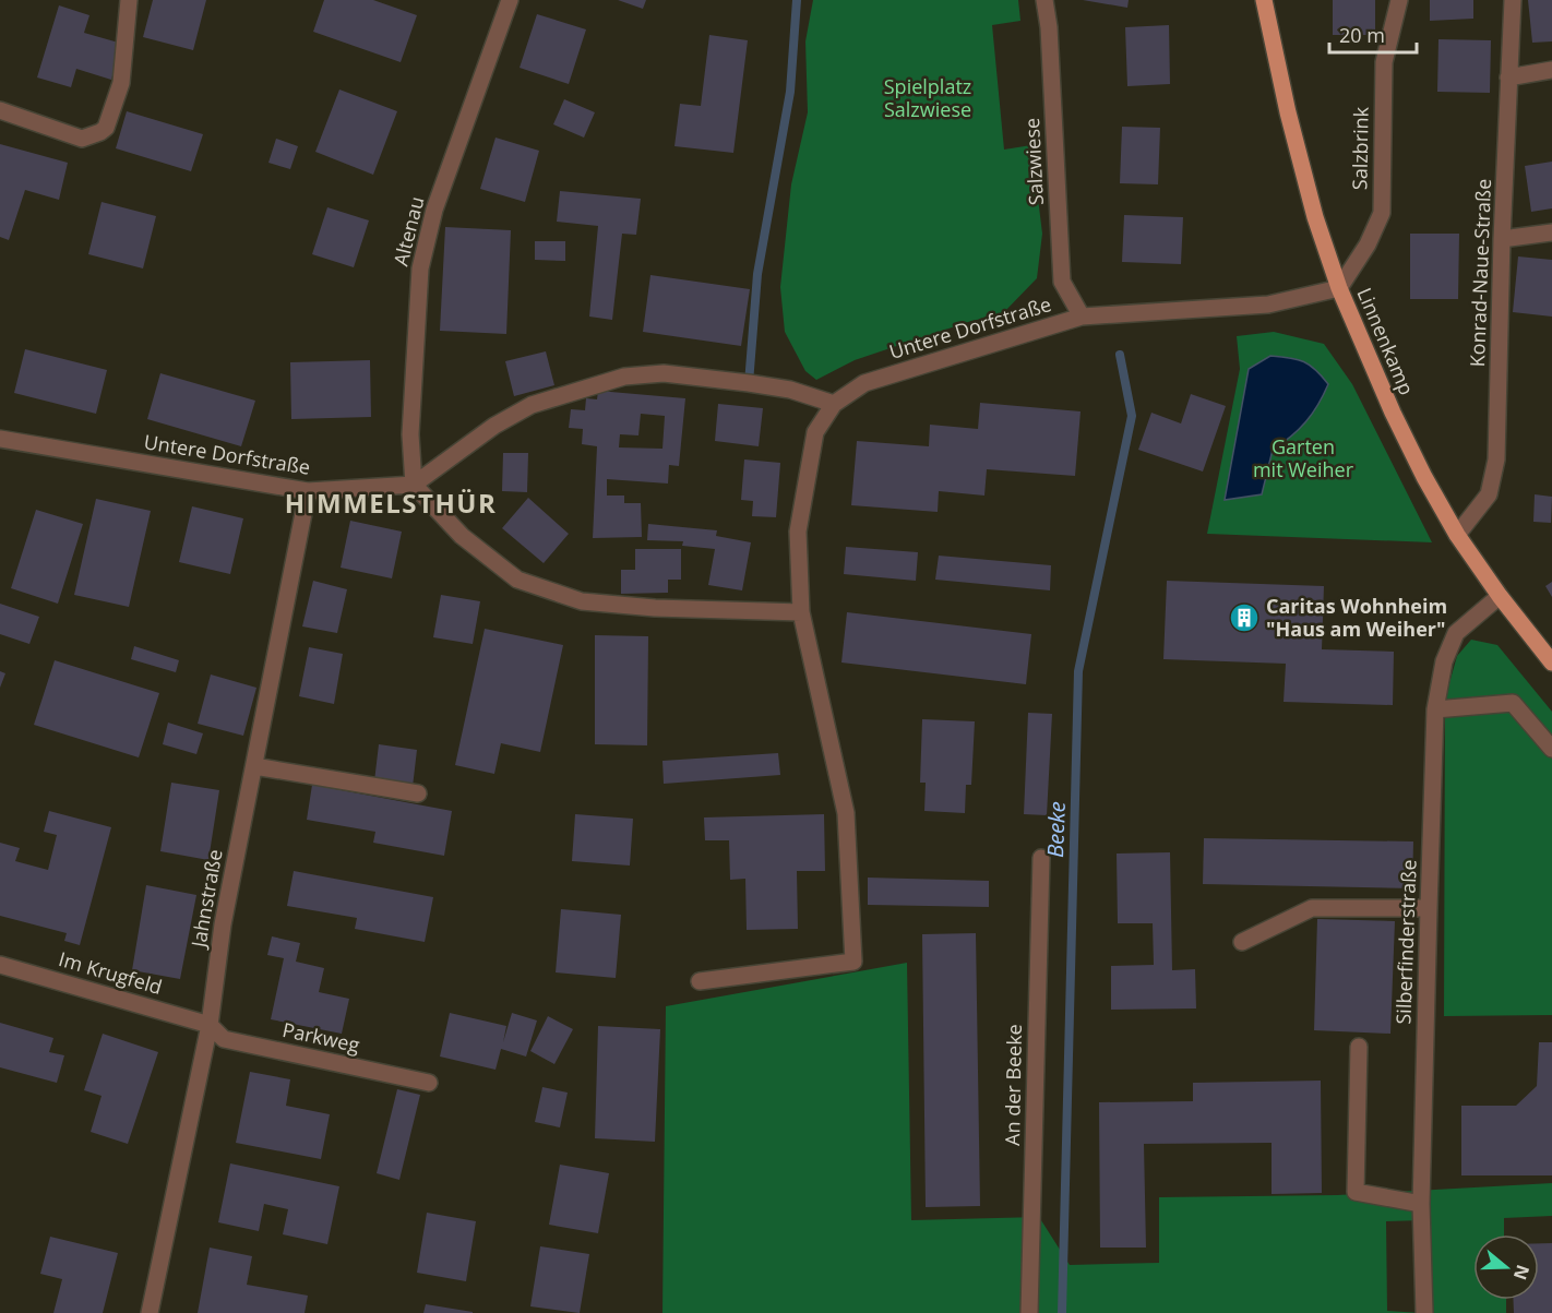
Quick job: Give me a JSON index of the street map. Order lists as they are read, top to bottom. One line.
{"streets":{"main road":["Linnenkamp"],"street":["Salzbrink","Salzwiese","Altenau","Konrad-Naue-Straße","Untere Dorfstraße","Jahnstraße","Silberfinderstraße","Im Krugfeld","Parkweg","An der Beeke"]},"crossings":[["Salzbrink","Untere Dorfstraße"],["Salzbrink","Linnenkamp"],["Salzwiese","Untere Dorfstraße"],["Altenau","Untere Dorfstraße"],["Konrad-Naue-Straße","Linnenkamp"],["Untere Dorfstraße","Linnenkamp"],["Untere Dorfstraße","Jahnstraße"],["Linnenkamp","Silberfinderstraße"],["Jahnstraße","Im Krugfeld"],["Jahnstraße","Parkweg"],["Im Krugfeld","Parkweg"]],"districts":["HIMMELSTHÜR"],"water":["Beeke"],"parks":["Spielplatz Salzwiese","Garten mit Weiher"],"places":{"building":["Caritas Wohnheim \"Haus am Weiher\""]},"scale_bar":"20 m","north":"right"}
